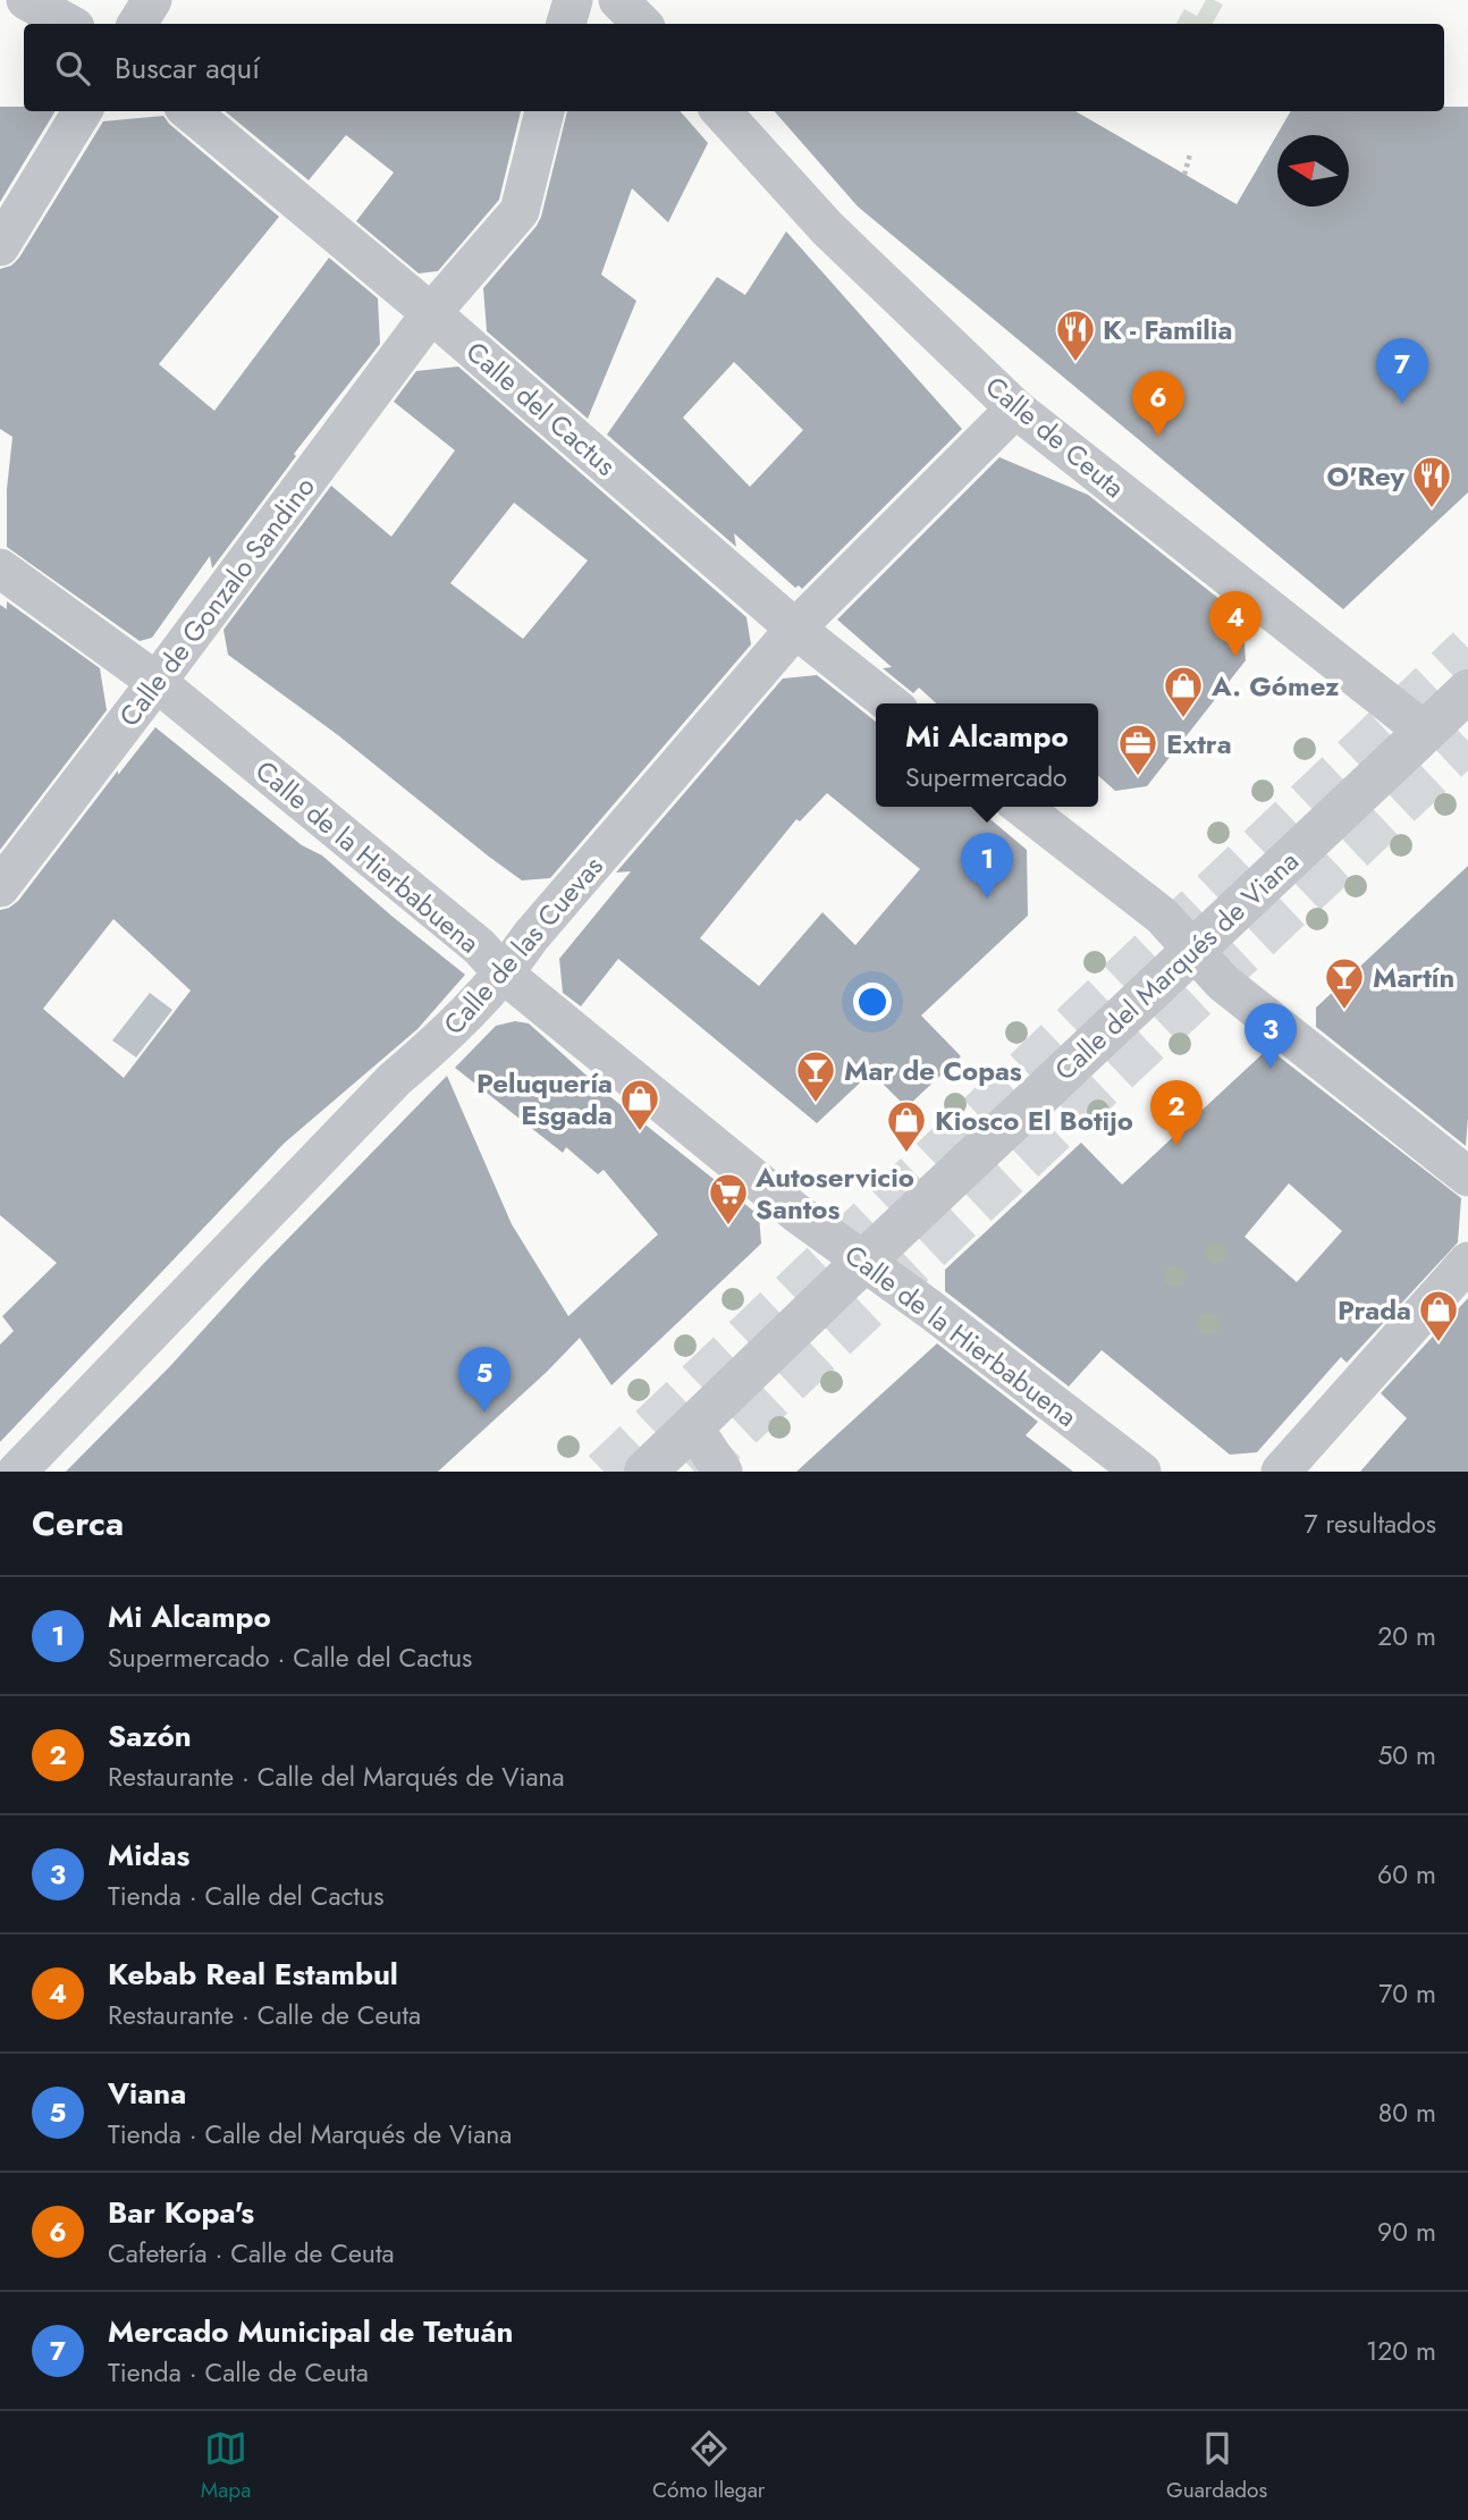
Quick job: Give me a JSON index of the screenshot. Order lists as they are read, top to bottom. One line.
{"streets":{"street":["Calle del Cactus","Calle de Ceuta","Calle de Gonzalo Sandino","Calle de la Hierbabuena","Calle de las Cuevas","Calle del Marqués de Viana"]},"crossings":[["Calle del Cactus","Calle de Gonzalo Sandino"],["Calle del Cactus","Calle de las Cuevas"],["Calle de Ceuta","Calle de las Cuevas"],["Calle de Ceuta","Calle del Marqués de Viana"],["Calle de Gonzalo Sandino","Calle de la Hierbabuena"],["Calle de la Hierbabuena","Calle de las Cuevas"],["Calle de la Hierbabuena","Calle del Marqués de Viana"]],"places":{"restaurant":["K - Familia","O'Rey"],"shop":["A. Gómez","Peluquería Esgada","Kiosco El Botijo","Prada"],"office":["Extra"],"bar":["Martín","Mar de Copas"],"supermarket":["Autoservicio Santos"]},"north":"left","page":{"search":"Buscar aquí","pins":["7","6","4","1","3","2","5"],"popup":["Mi Alcampo","Supermercado"],"heading":["Cerca","7 resultados"],"list":[{"mark":"1","name":"Mi Alcampo","note":"Supermercado · Calle del Cactus","value":"20 m"},{"mark":"2","name":"Sazón","note":"Restaurante · Calle del Marqués de Viana","value":"50 m"},{"mark":"3","name":"Midas","note":"Tienda · Calle del Cactus","value":"60 m"},{"mark":"4","name":"Kebab Real Estambul","note":"Restaurante · Calle de Ceuta","value":"70 m"},{"mark":"5","name":"Viana","note":"Tienda · Calle del Marqués de Viana","value":"80 m"},{"mark":"6","name":"Bar Kopa's","note":"Cafetería · Calle de Ceuta","value":"90 m"},{"mark":"7","name":"Mercado Municipal de Tetuán","note":"Tienda · Calle de Ceuta","value":"120 m"}],"nav":["Mapa","Cómo llegar","Guardados"]}}
